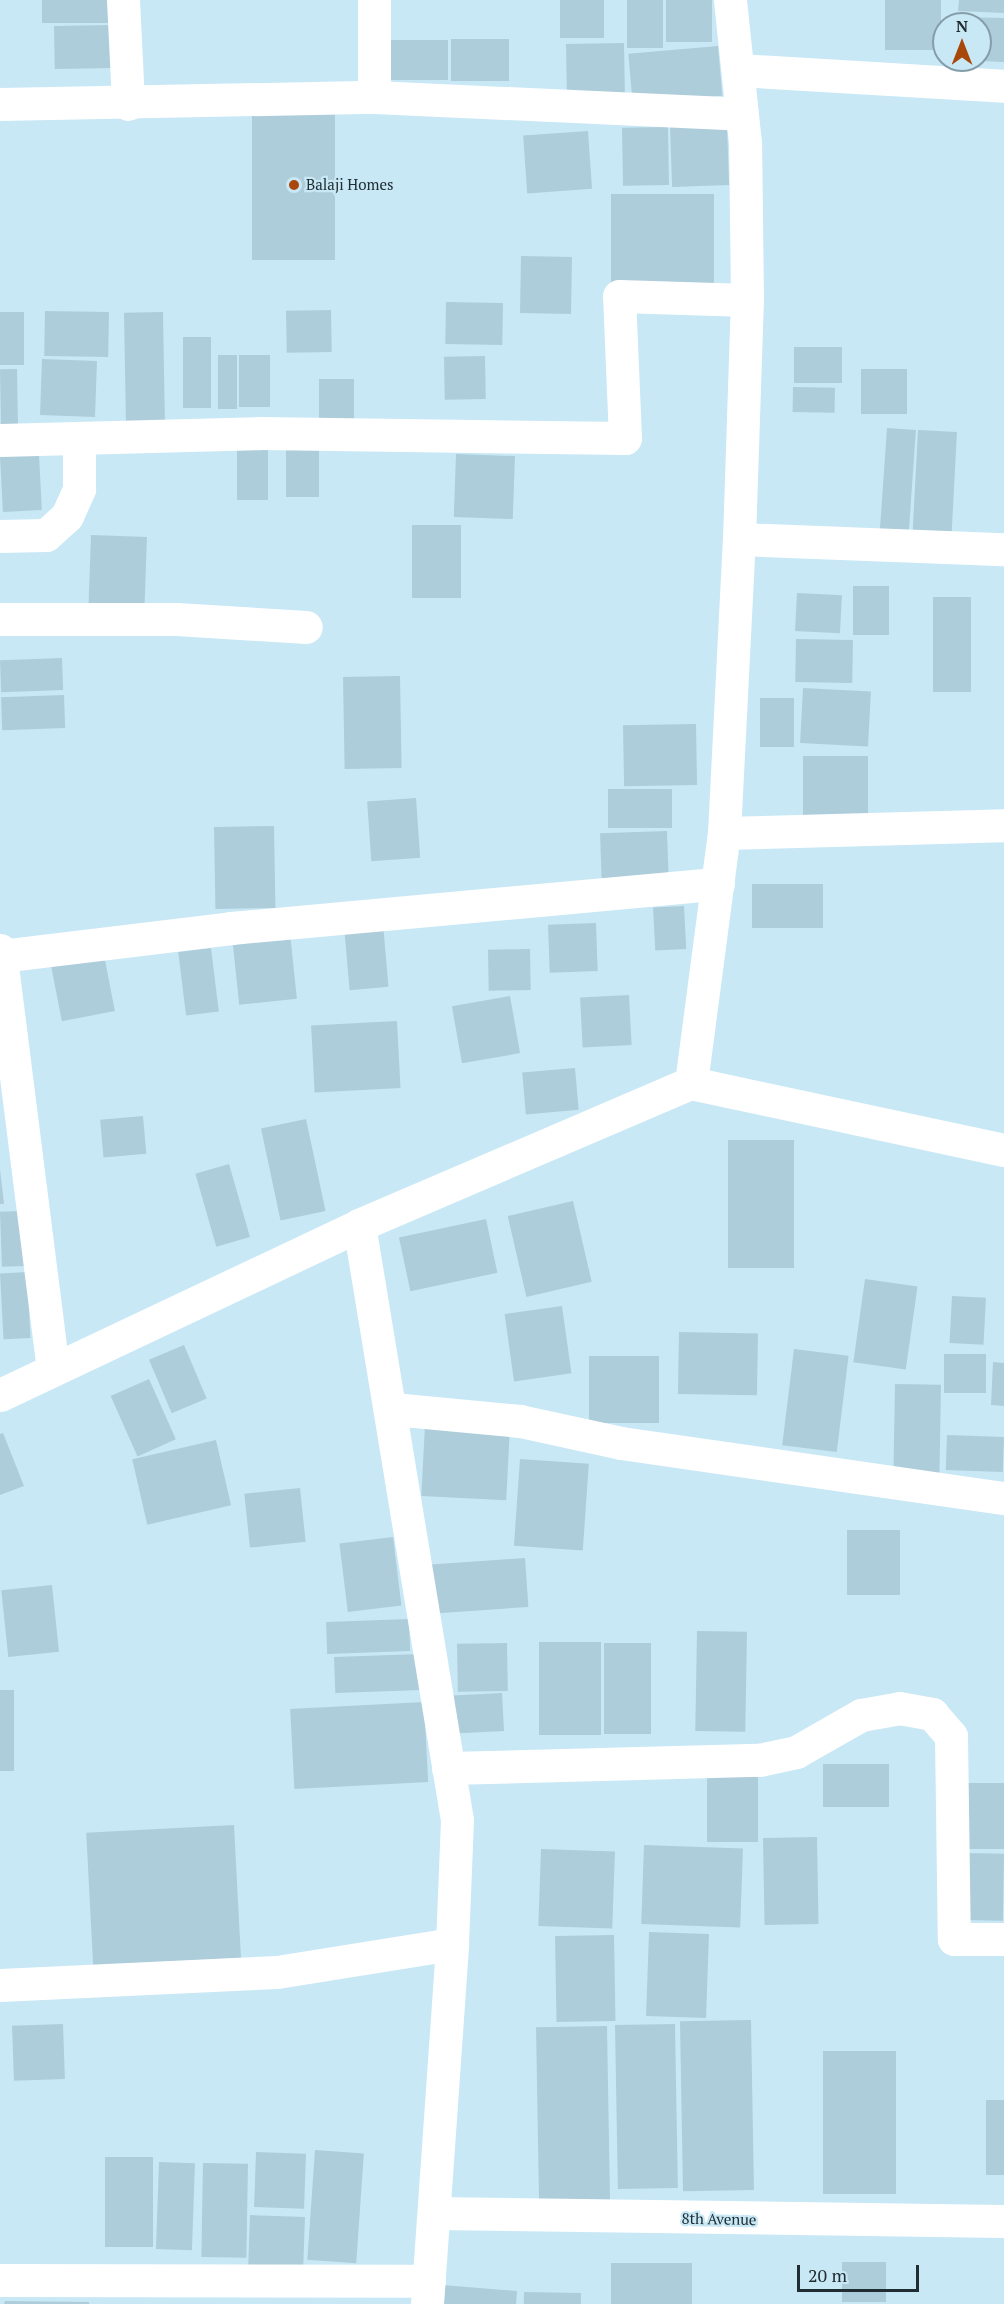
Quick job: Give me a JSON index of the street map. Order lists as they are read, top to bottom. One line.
{"streets":{"street":["8th Avenue"]},"places":["Balaji Homes"],"scale_bar":"20 m","north":"top"}
